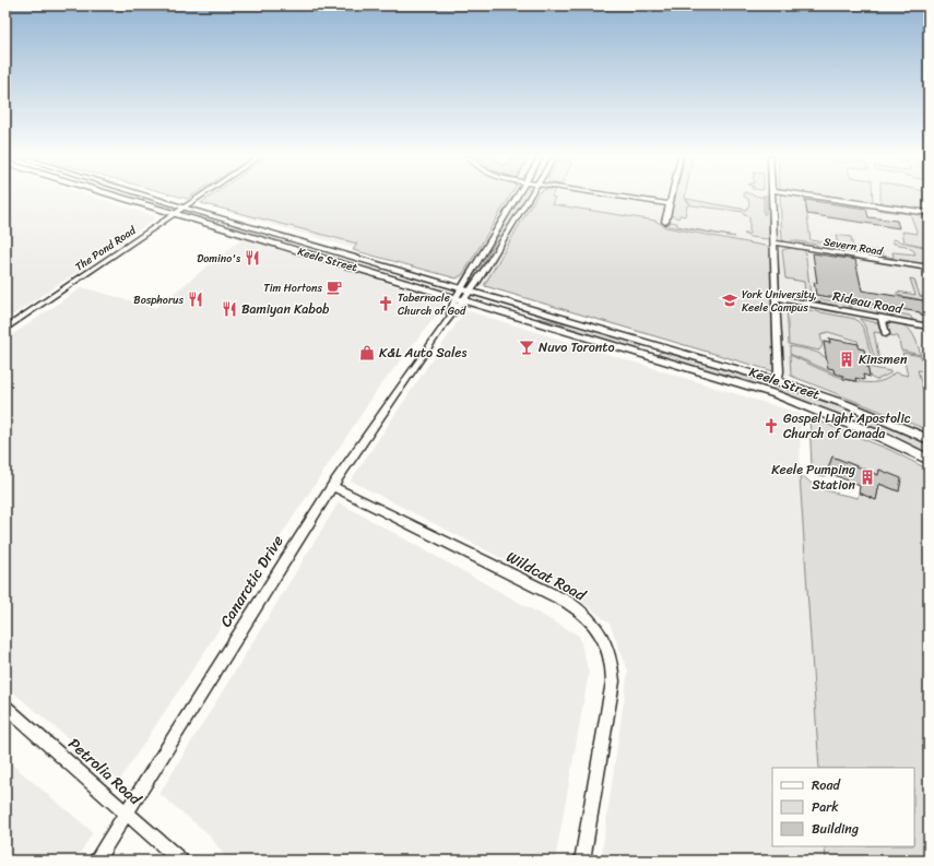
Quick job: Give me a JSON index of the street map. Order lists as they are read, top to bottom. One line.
{"streets":{"main road":["Keele Street"],"street":["Severn Road","The Pond Road","Rideau Road","Wildcat Road","Canarctic Drive","Petrolia Road"]},"crossings":[["The Pond Road","Keele Street"],["Keele Street","Canarctic Drive"],["Wildcat Road","Canarctic Drive"],["Canarctic Drive","Petrolia Road"]],"places":{"restaurant":["Domino's","Bosphorus","Bamiyan Kabob"],"cafe":["Tim Hortons"],"school or university":["York University, Keele Campus"],"church":["Tabernacle Church of God","Gospel Light Apostolic Church of Canada"],"bar":["Nuvo Toronto"],"shop":["K&L Auto Sales"],"building":["Kinsmen","Keele Pumping Station"]},"legend":["Road","Park","Building"]}
